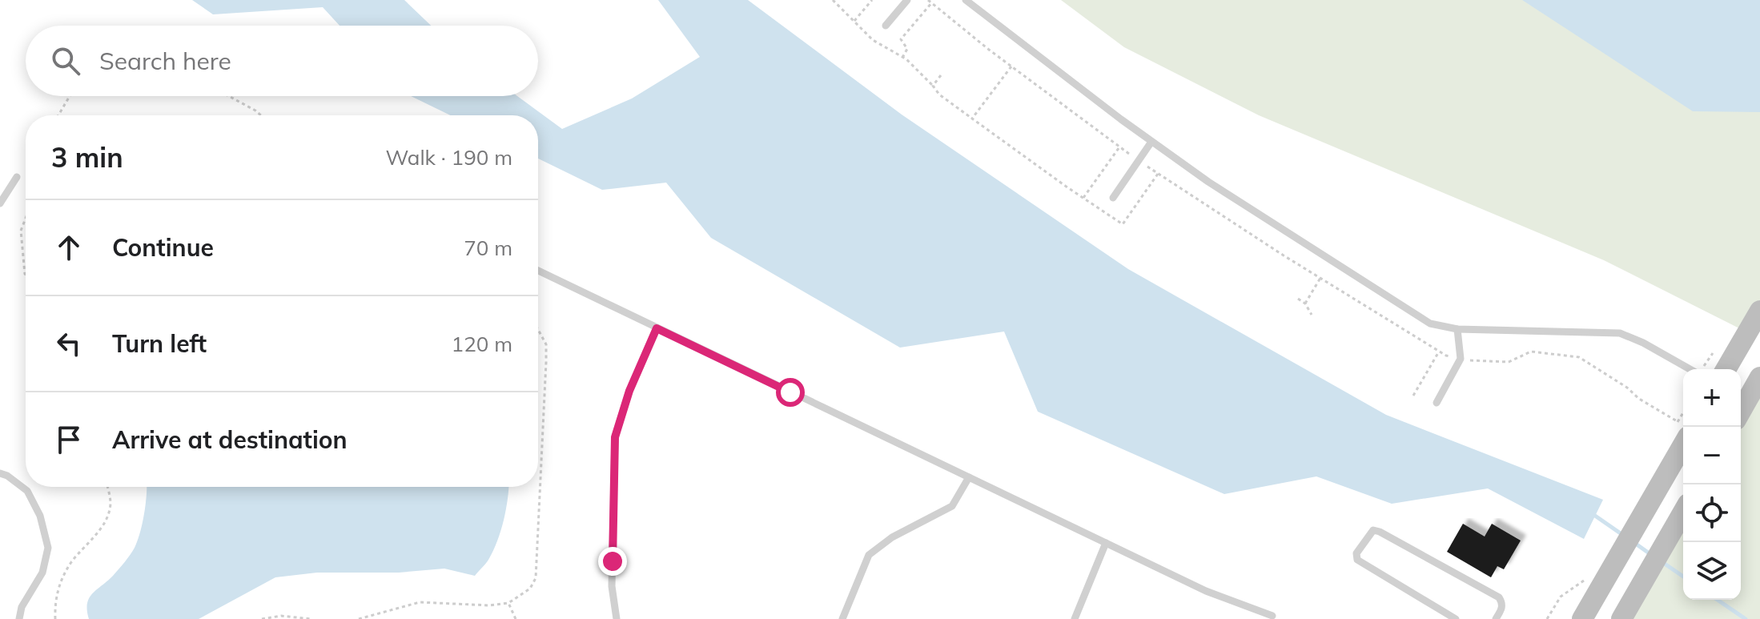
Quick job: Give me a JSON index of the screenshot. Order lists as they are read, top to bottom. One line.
{"page":{"search":"Search here","heading":["3 min","Walk · 190 m"],"list":[["Continue","70 m"],["Turn left","120 m"],"Arrive at destination"],"map_buttons":["+","−"]}}
